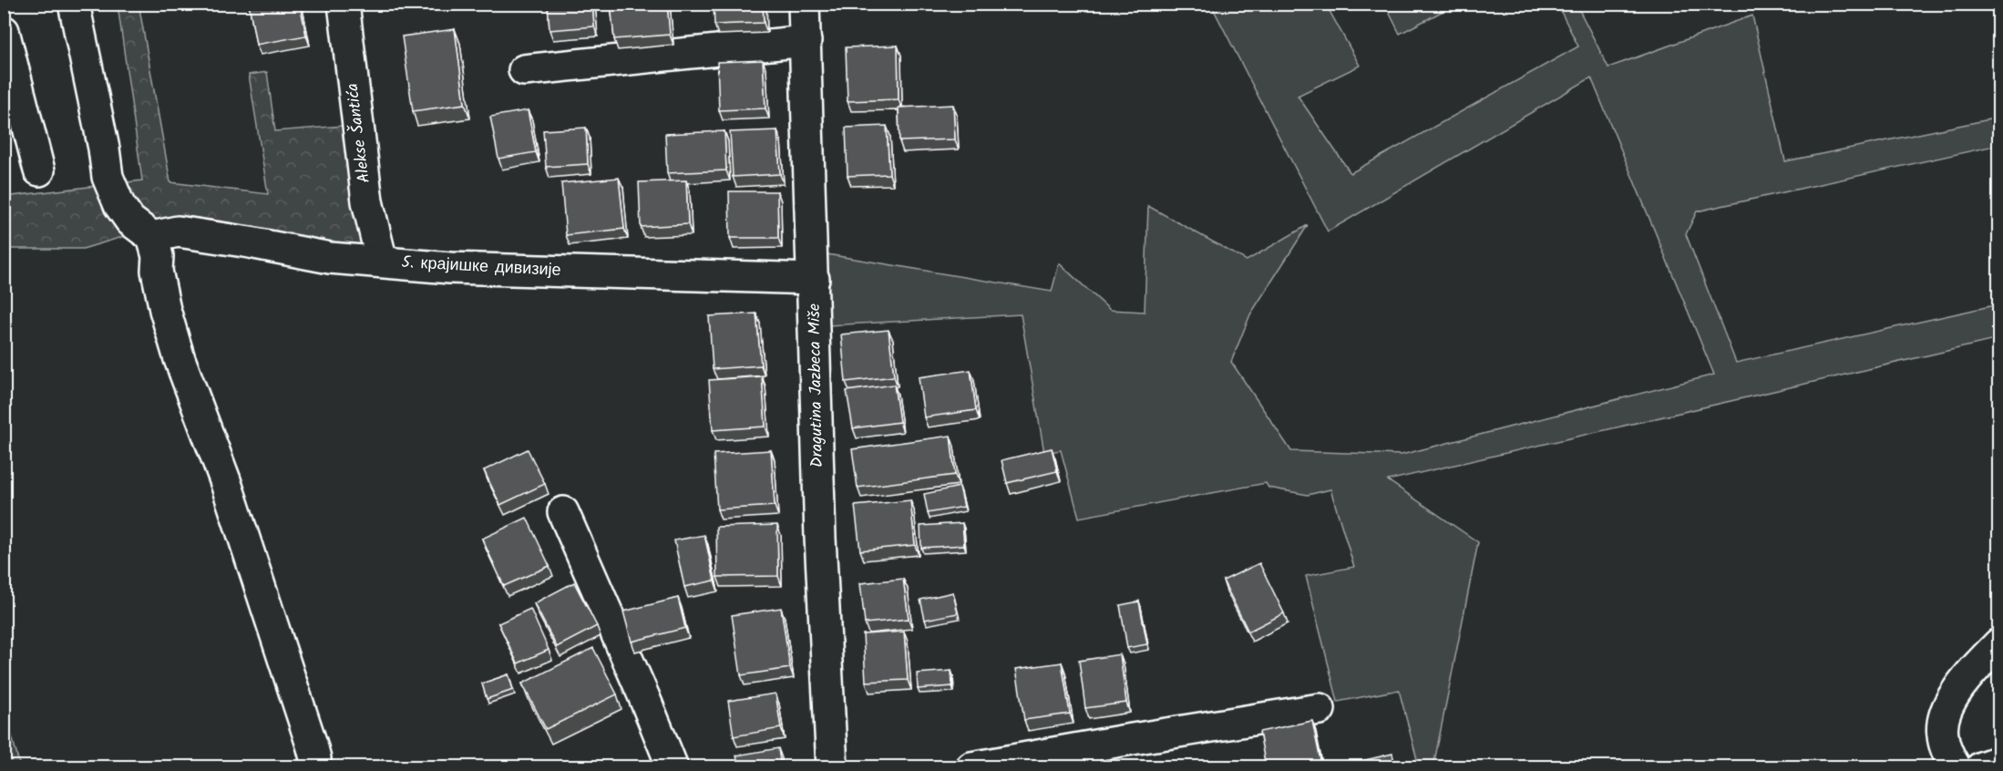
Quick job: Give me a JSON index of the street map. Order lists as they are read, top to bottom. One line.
{"streets":{"street":["Alekse Šantića","5. крајишке дивизије","Dragutina Jazbeca Miše"]},"crossings":[["Alekse Šantića","5. крајишке дивизије"],["5. крајишке дивизије","Dragutina Jazbeca Miše"]]}
